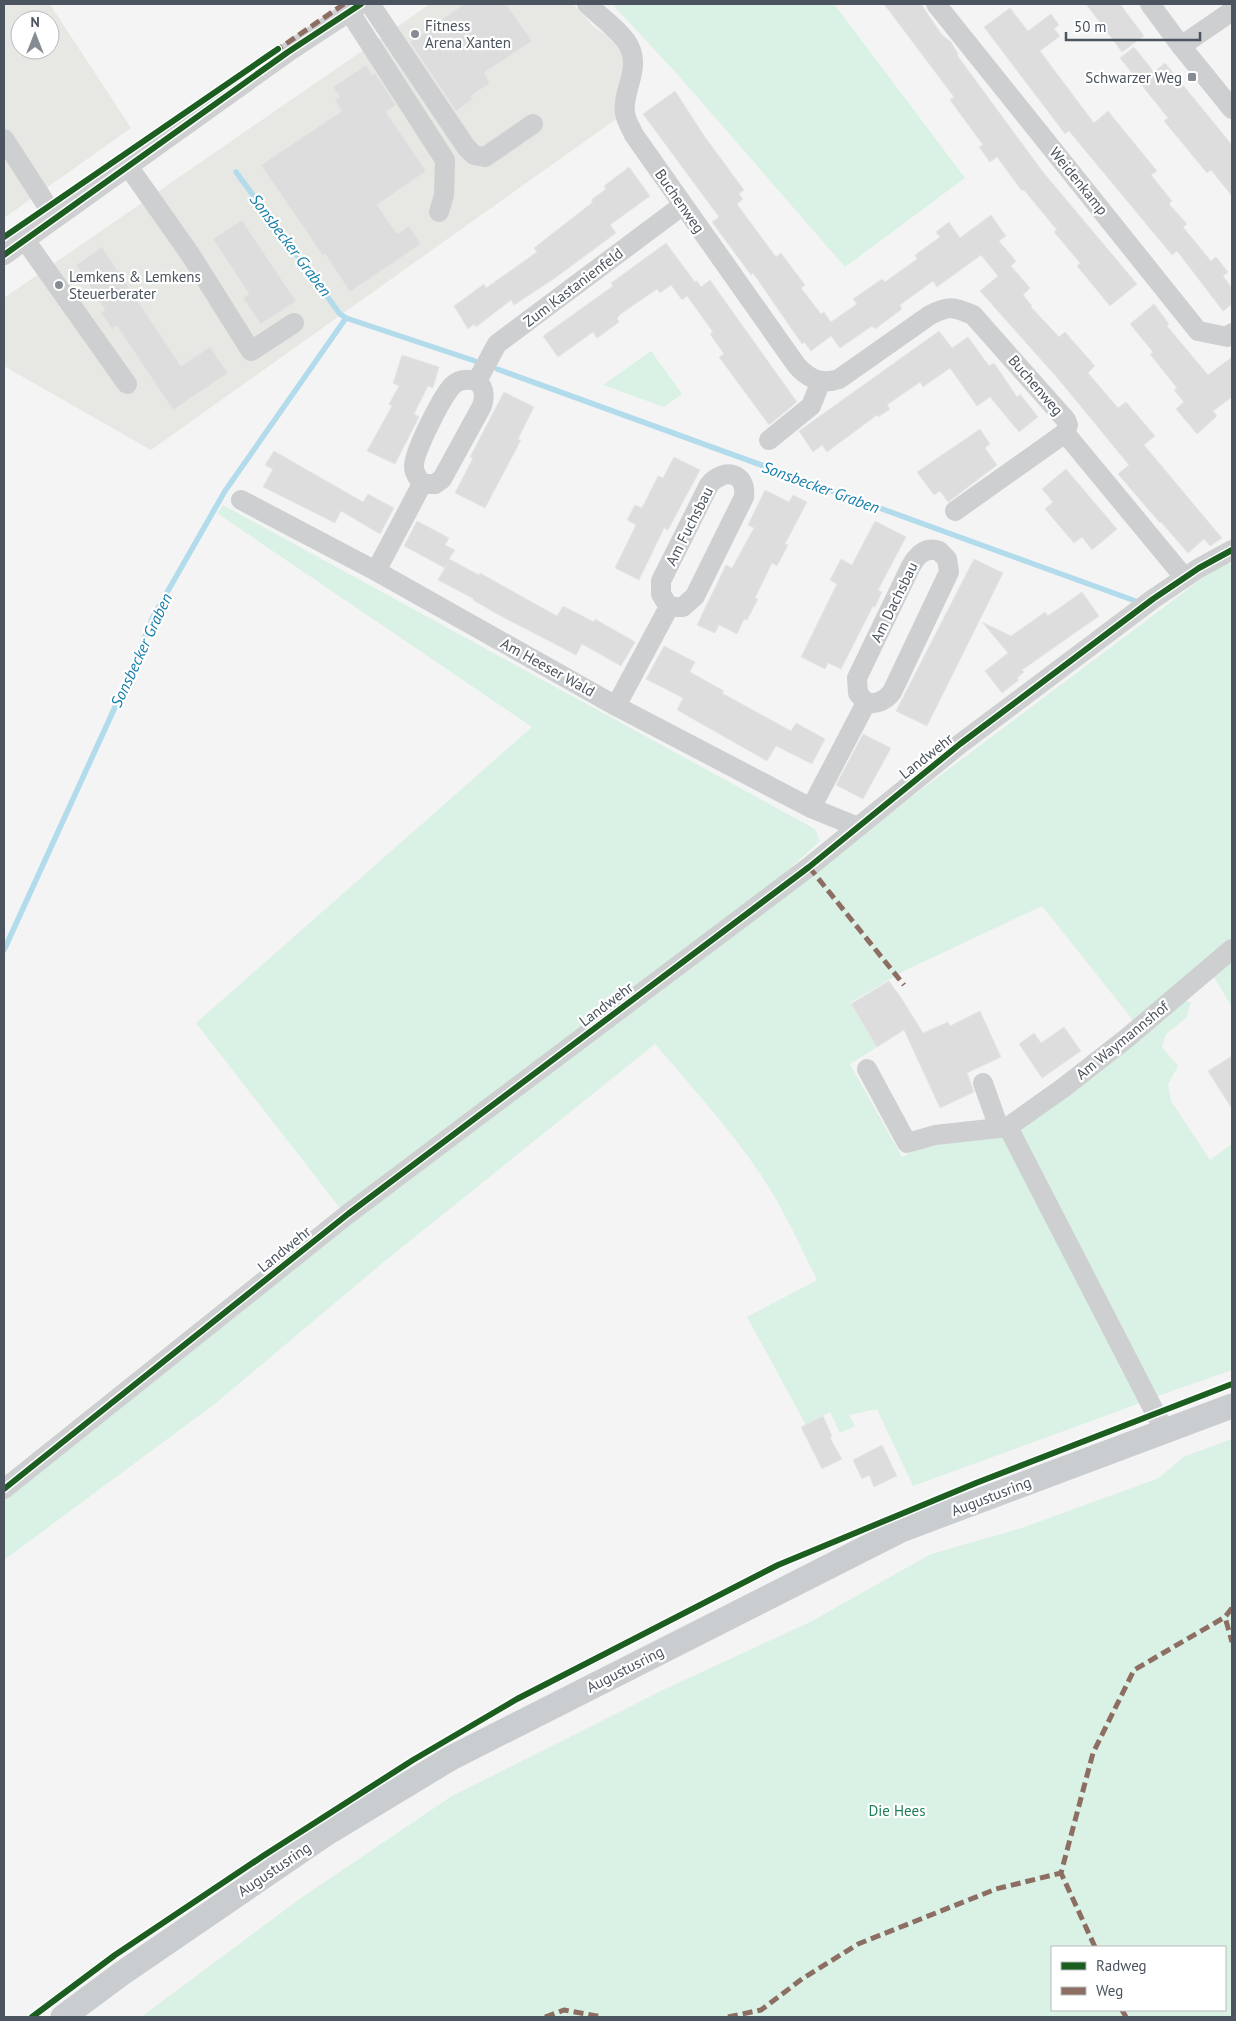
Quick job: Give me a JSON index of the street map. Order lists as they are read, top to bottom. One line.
{"streets":{"main road":["Augustusring"],"street":["Weidenkamp","Buchenweg","Zum Kastanienfeld","Am Fuchsbau","Am Dachsbau","Am Heeser Wald","Landwehr","Am Waymannshof"]},"crossings":[["Buchenweg","Zum Kastanienfeld"],["Buchenweg","Landwehr"],["Am Heeser Wald","Landwehr"]],"water":["Sonsbecker Graben"],"parks":["Die Hees"],"places":{"other":["Fitness Arena Xanten","Lemkens & Lemkens Steuerberater"],"transit":["Schwarzer Weg"]},"legend":["Radweg","Weg"],"scale_bar":"50 m","north":"top"}
